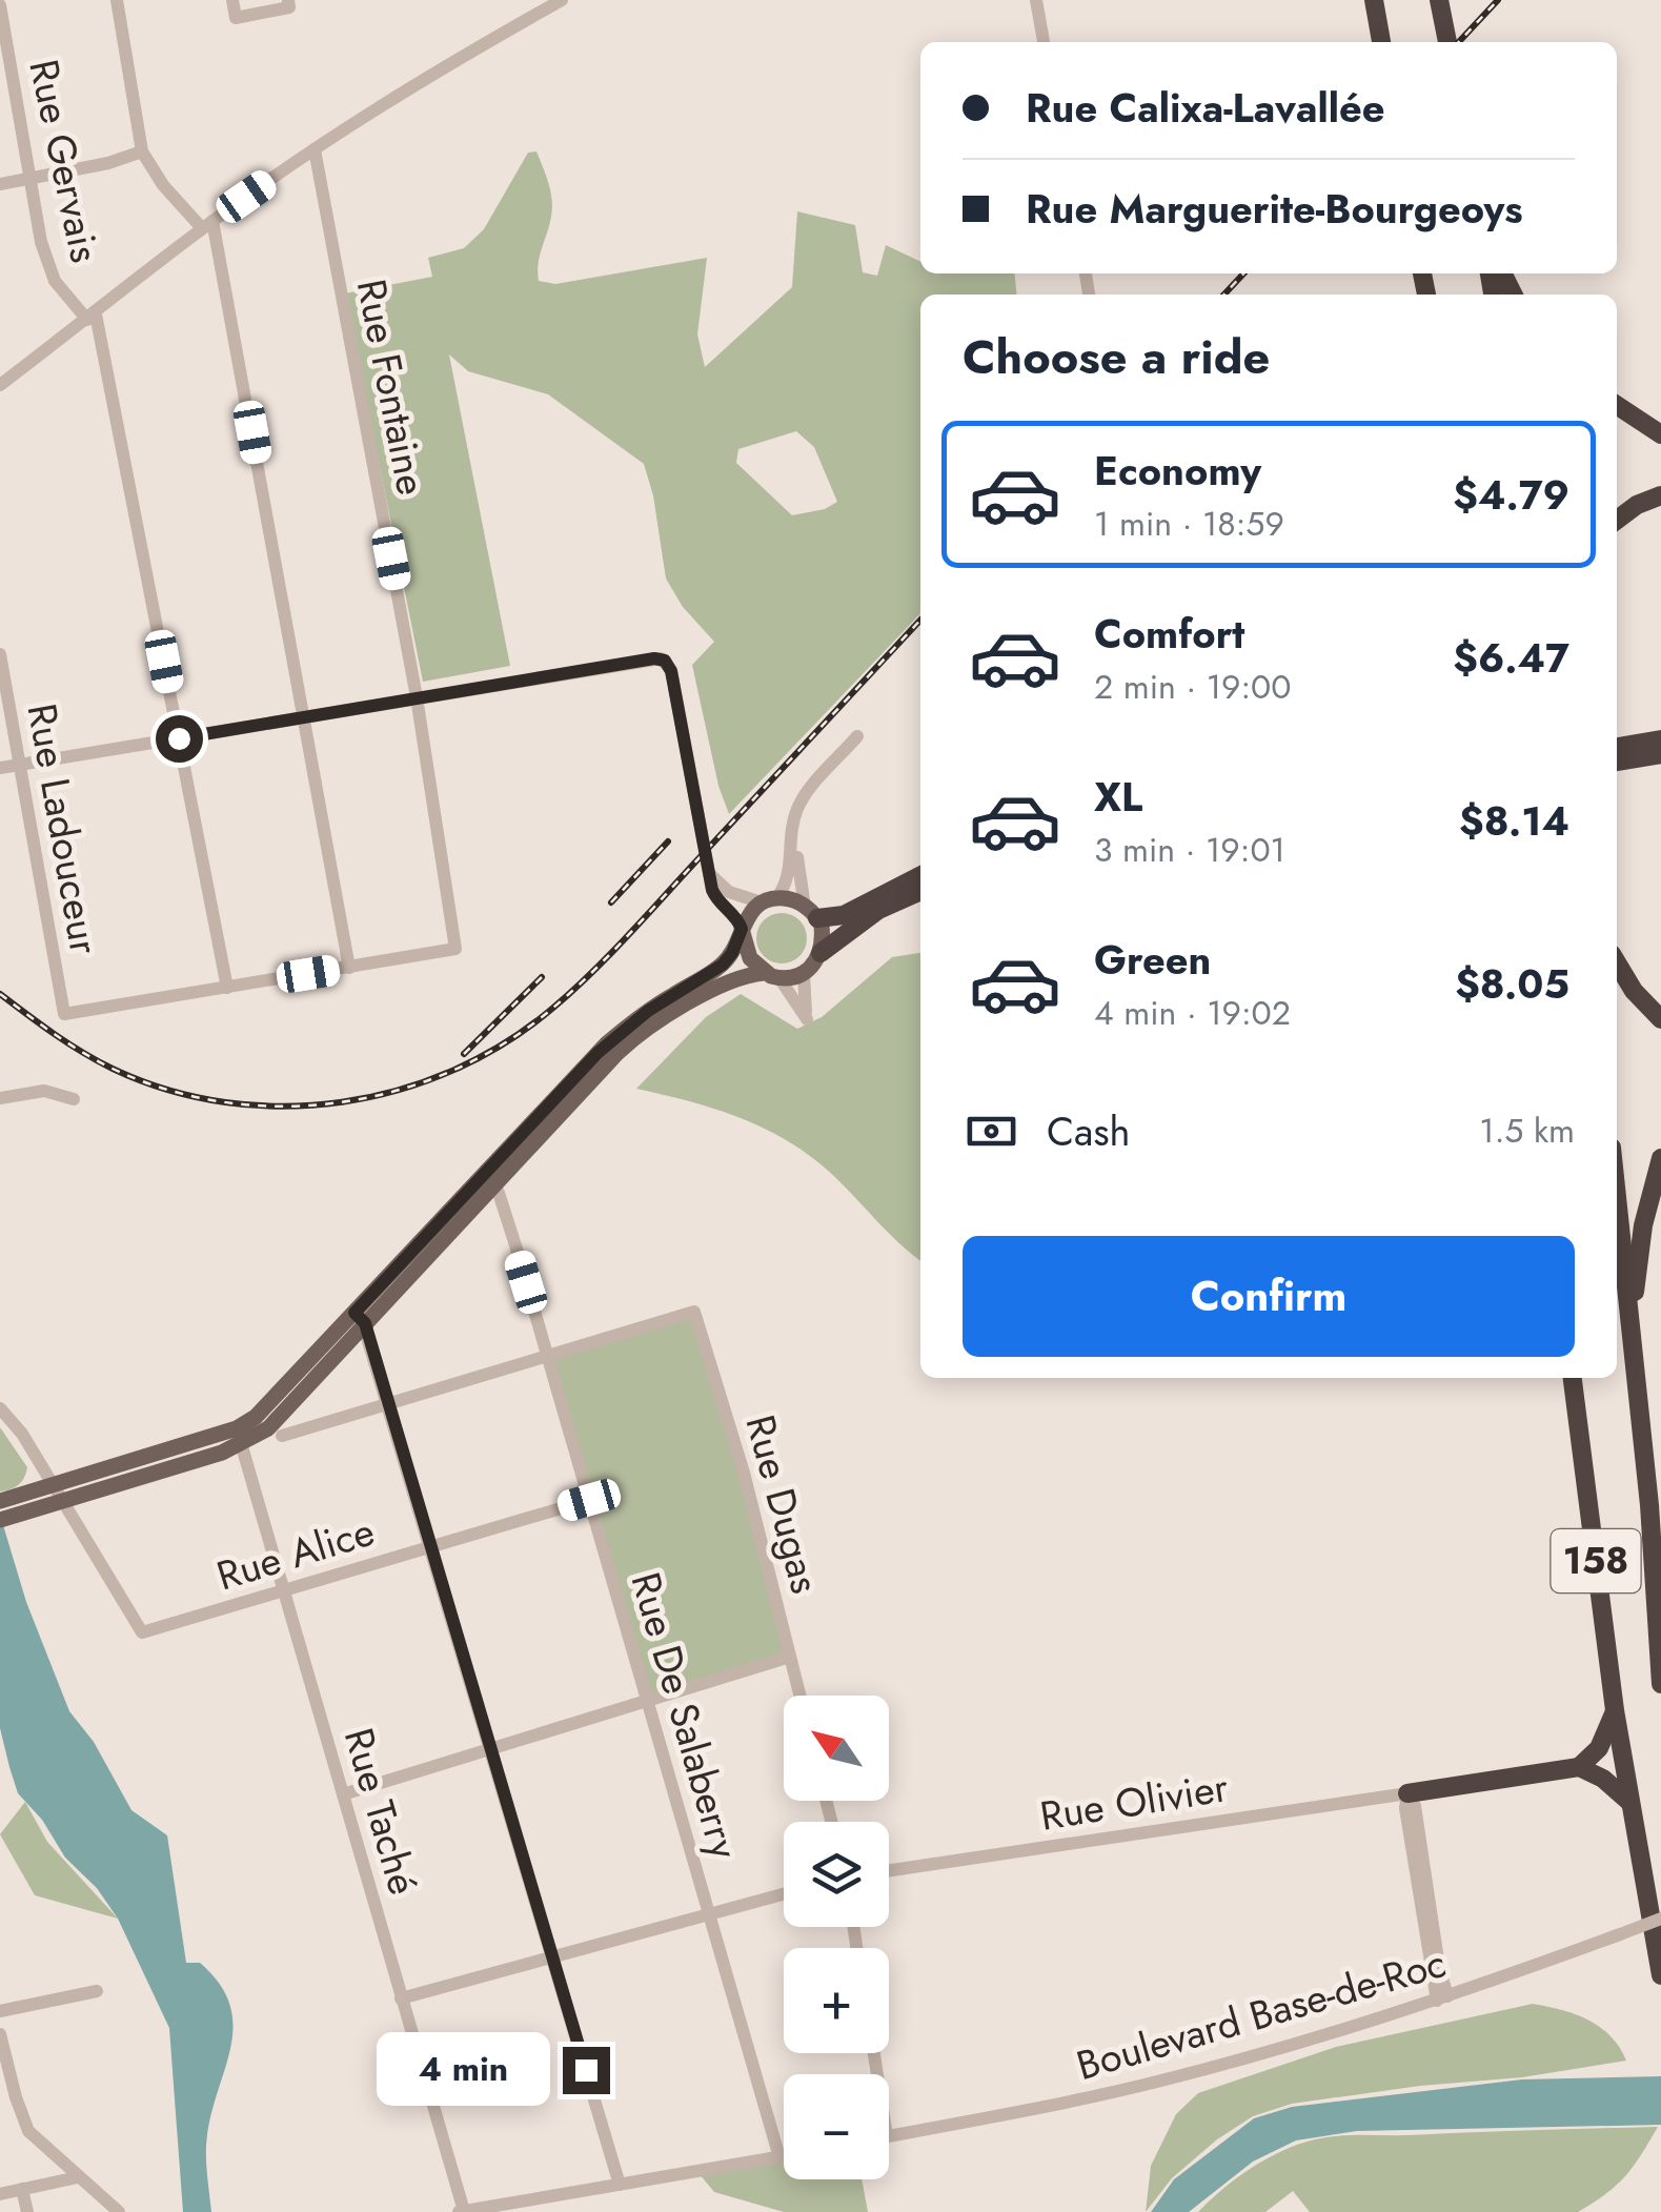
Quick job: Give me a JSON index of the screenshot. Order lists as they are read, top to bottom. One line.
{"streets":{"highway":["158"],"street":["Rue Gervais","Rue Fontaine","Rue Ladouceur","Rue Dugas","Rue Alice","Rue De Salaberry","Rue Olivier","Rue Taché","Boulevard Base-de-Roc"]},"crossings":[["Rue Dugas","Rue De Salaberry"],["Rue Alice","Rue De Salaberry"],["Rue Alice","Rue Taché"]],"north":"top left","page":{"banner":["Rue Calixa-Lavallée","Rue Marguerite-Bourgeoys"],"heading":"Choose a ride","list":[{"name":"Economy","note":"1 min · 18:59","value":"$4.79"},{"name":"Comfort","note":"2 min · 19:00","value":"$6.47"},{"name":"XL","note":"3 min · 19:01","value":"$8.14"},{"name":"Green","note":"4 min · 19:02","value":"$8.05"}],"pay":["Cash","1.5 km"],"buttons":"Confirm","map_buttons":["+","−"],"bubble":"4 min"}}
